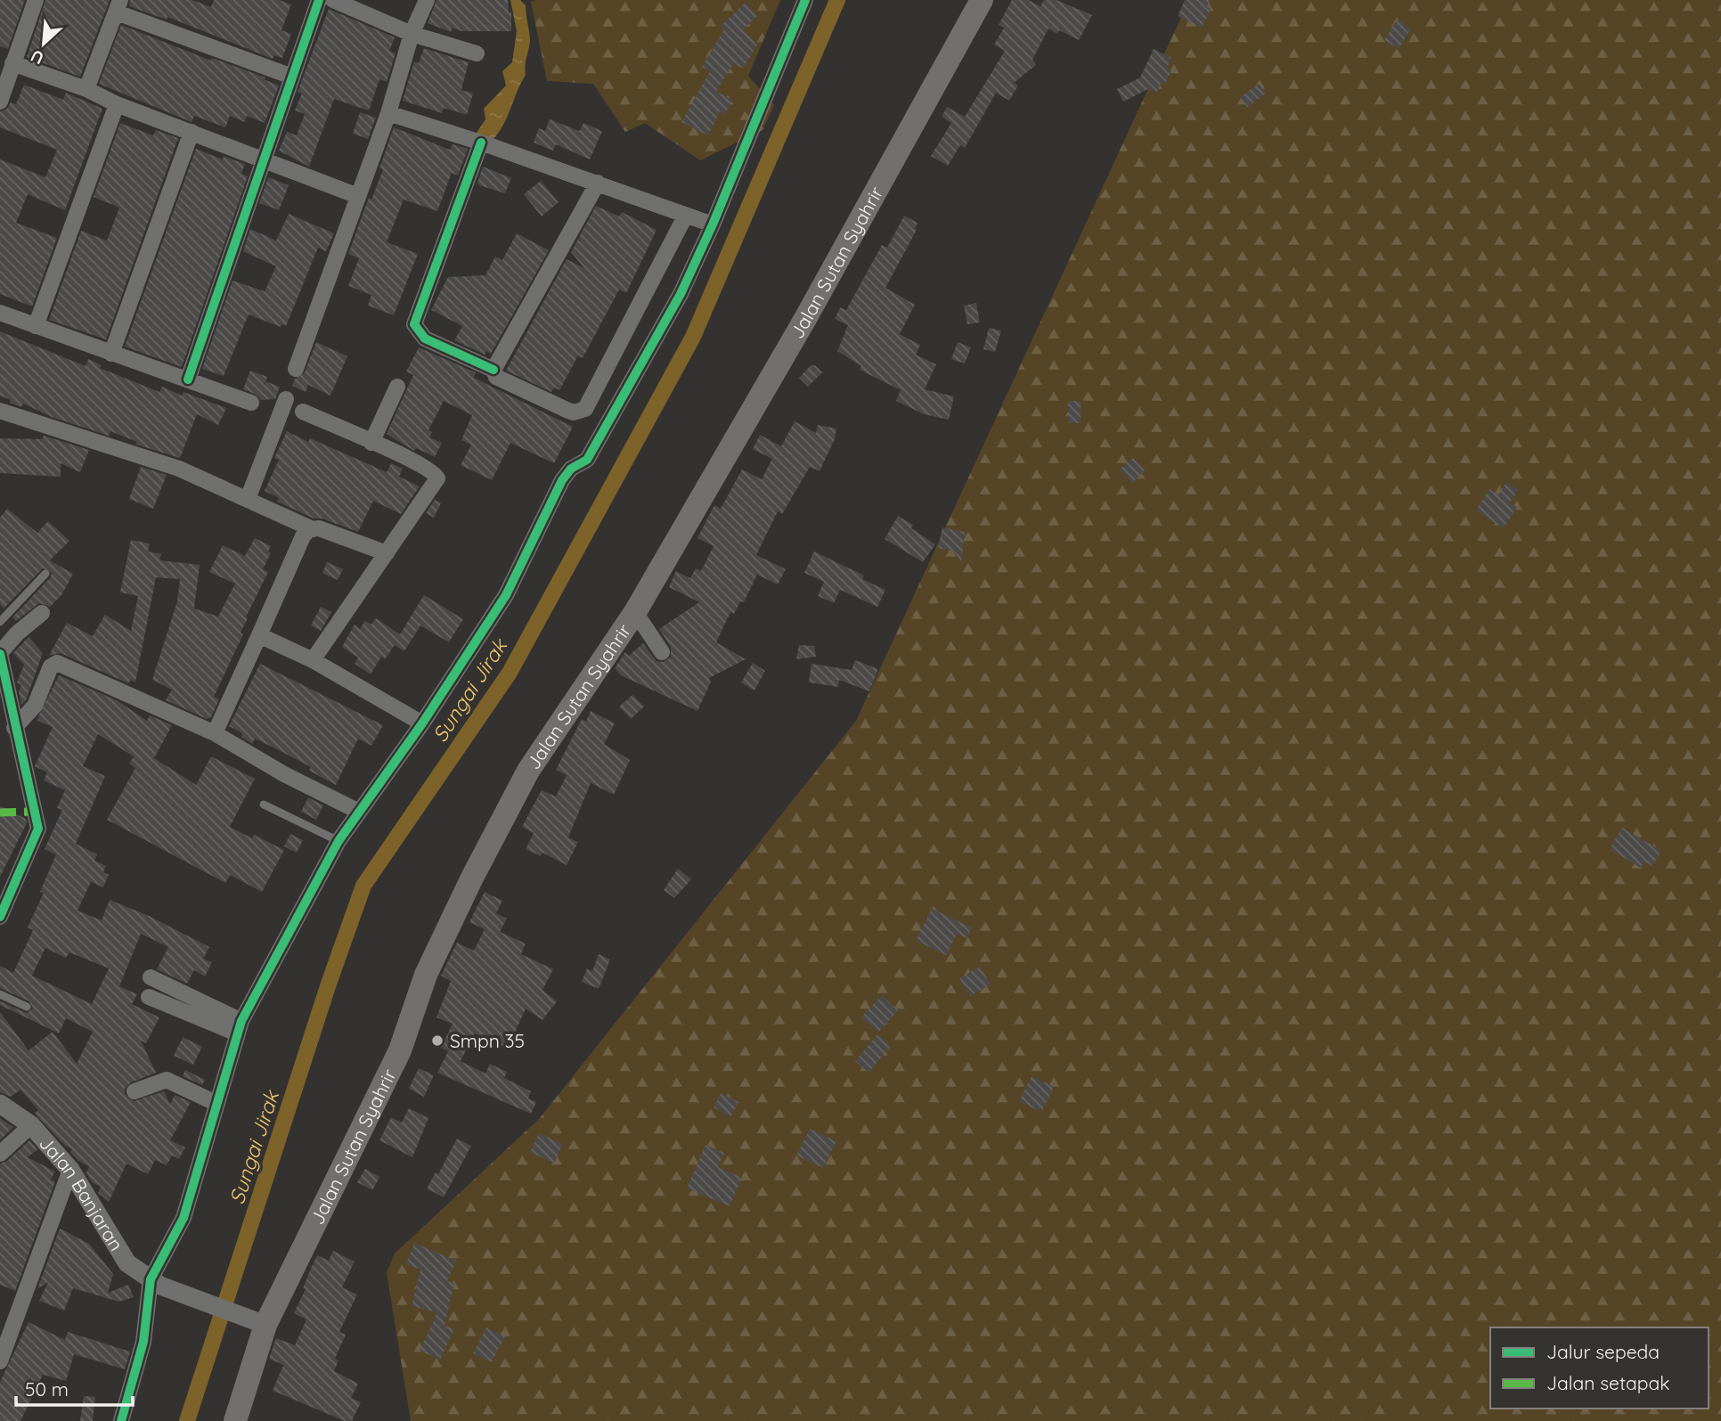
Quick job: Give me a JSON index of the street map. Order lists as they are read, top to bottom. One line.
{"streets":{"main road":["Jalan Sutan Syahrir"],"street":["Jalan Banjaran"]},"crossings":[["Jalan Sutan Syahrir","Jalan Banjaran"]],"water":["Sungai Jirak"],"places":["Smpn 35"],"legend":["Jalur sepeda","Jalan setapak"],"scale_bar":"50 m","north":"bottom left"}
